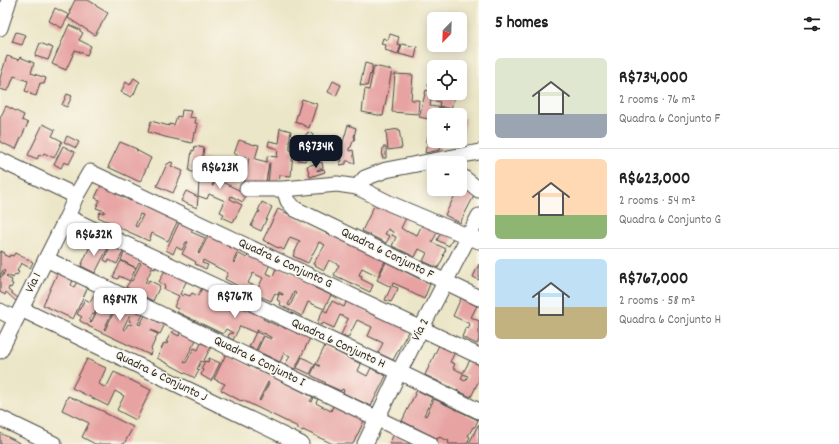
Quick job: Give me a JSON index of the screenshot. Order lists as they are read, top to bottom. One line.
{"streets":{"street":["Quadra 6 Conjunto F","Quadra 6 Conjunto G","Via 1","Via 2","Quadra 6 Conjunto H","Quadra 6 Conjunto I","Quadra 6 Conjunto J"]},"crossings":[["Quadra 6 Conjunto F","Via 2"],["Quadra 6 Conjunto G","Via 1"],["Quadra 6 Conjunto G","Via 2"],["Via 1","Quadra 6 Conjunto H"],["Via 1","Quadra 6 Conjunto I"],["Via 1","Quadra 6 Conjunto J"],["Via 2","Quadra 6 Conjunto H"],["Via 2","Quadra 6 Conjunto I"]],"north":"bottom left","page":{"heading":"5 homes","map_buttons":["+","−"],"list":[{"name":"R$734,000","note":"2 rooms · 76 m² · Quadra 6 Conjunto F"},{"name":"R$623,000","note":"2 rooms · 54 m² · Quadra 6 Conjunto G"},{"name":"R$767,000","note":"2 rooms · 58 m² · Quadra 6 Conjunto H"}],"price":["R$734K","R$623K","R$632K","R$767K","R$847K"]}}
